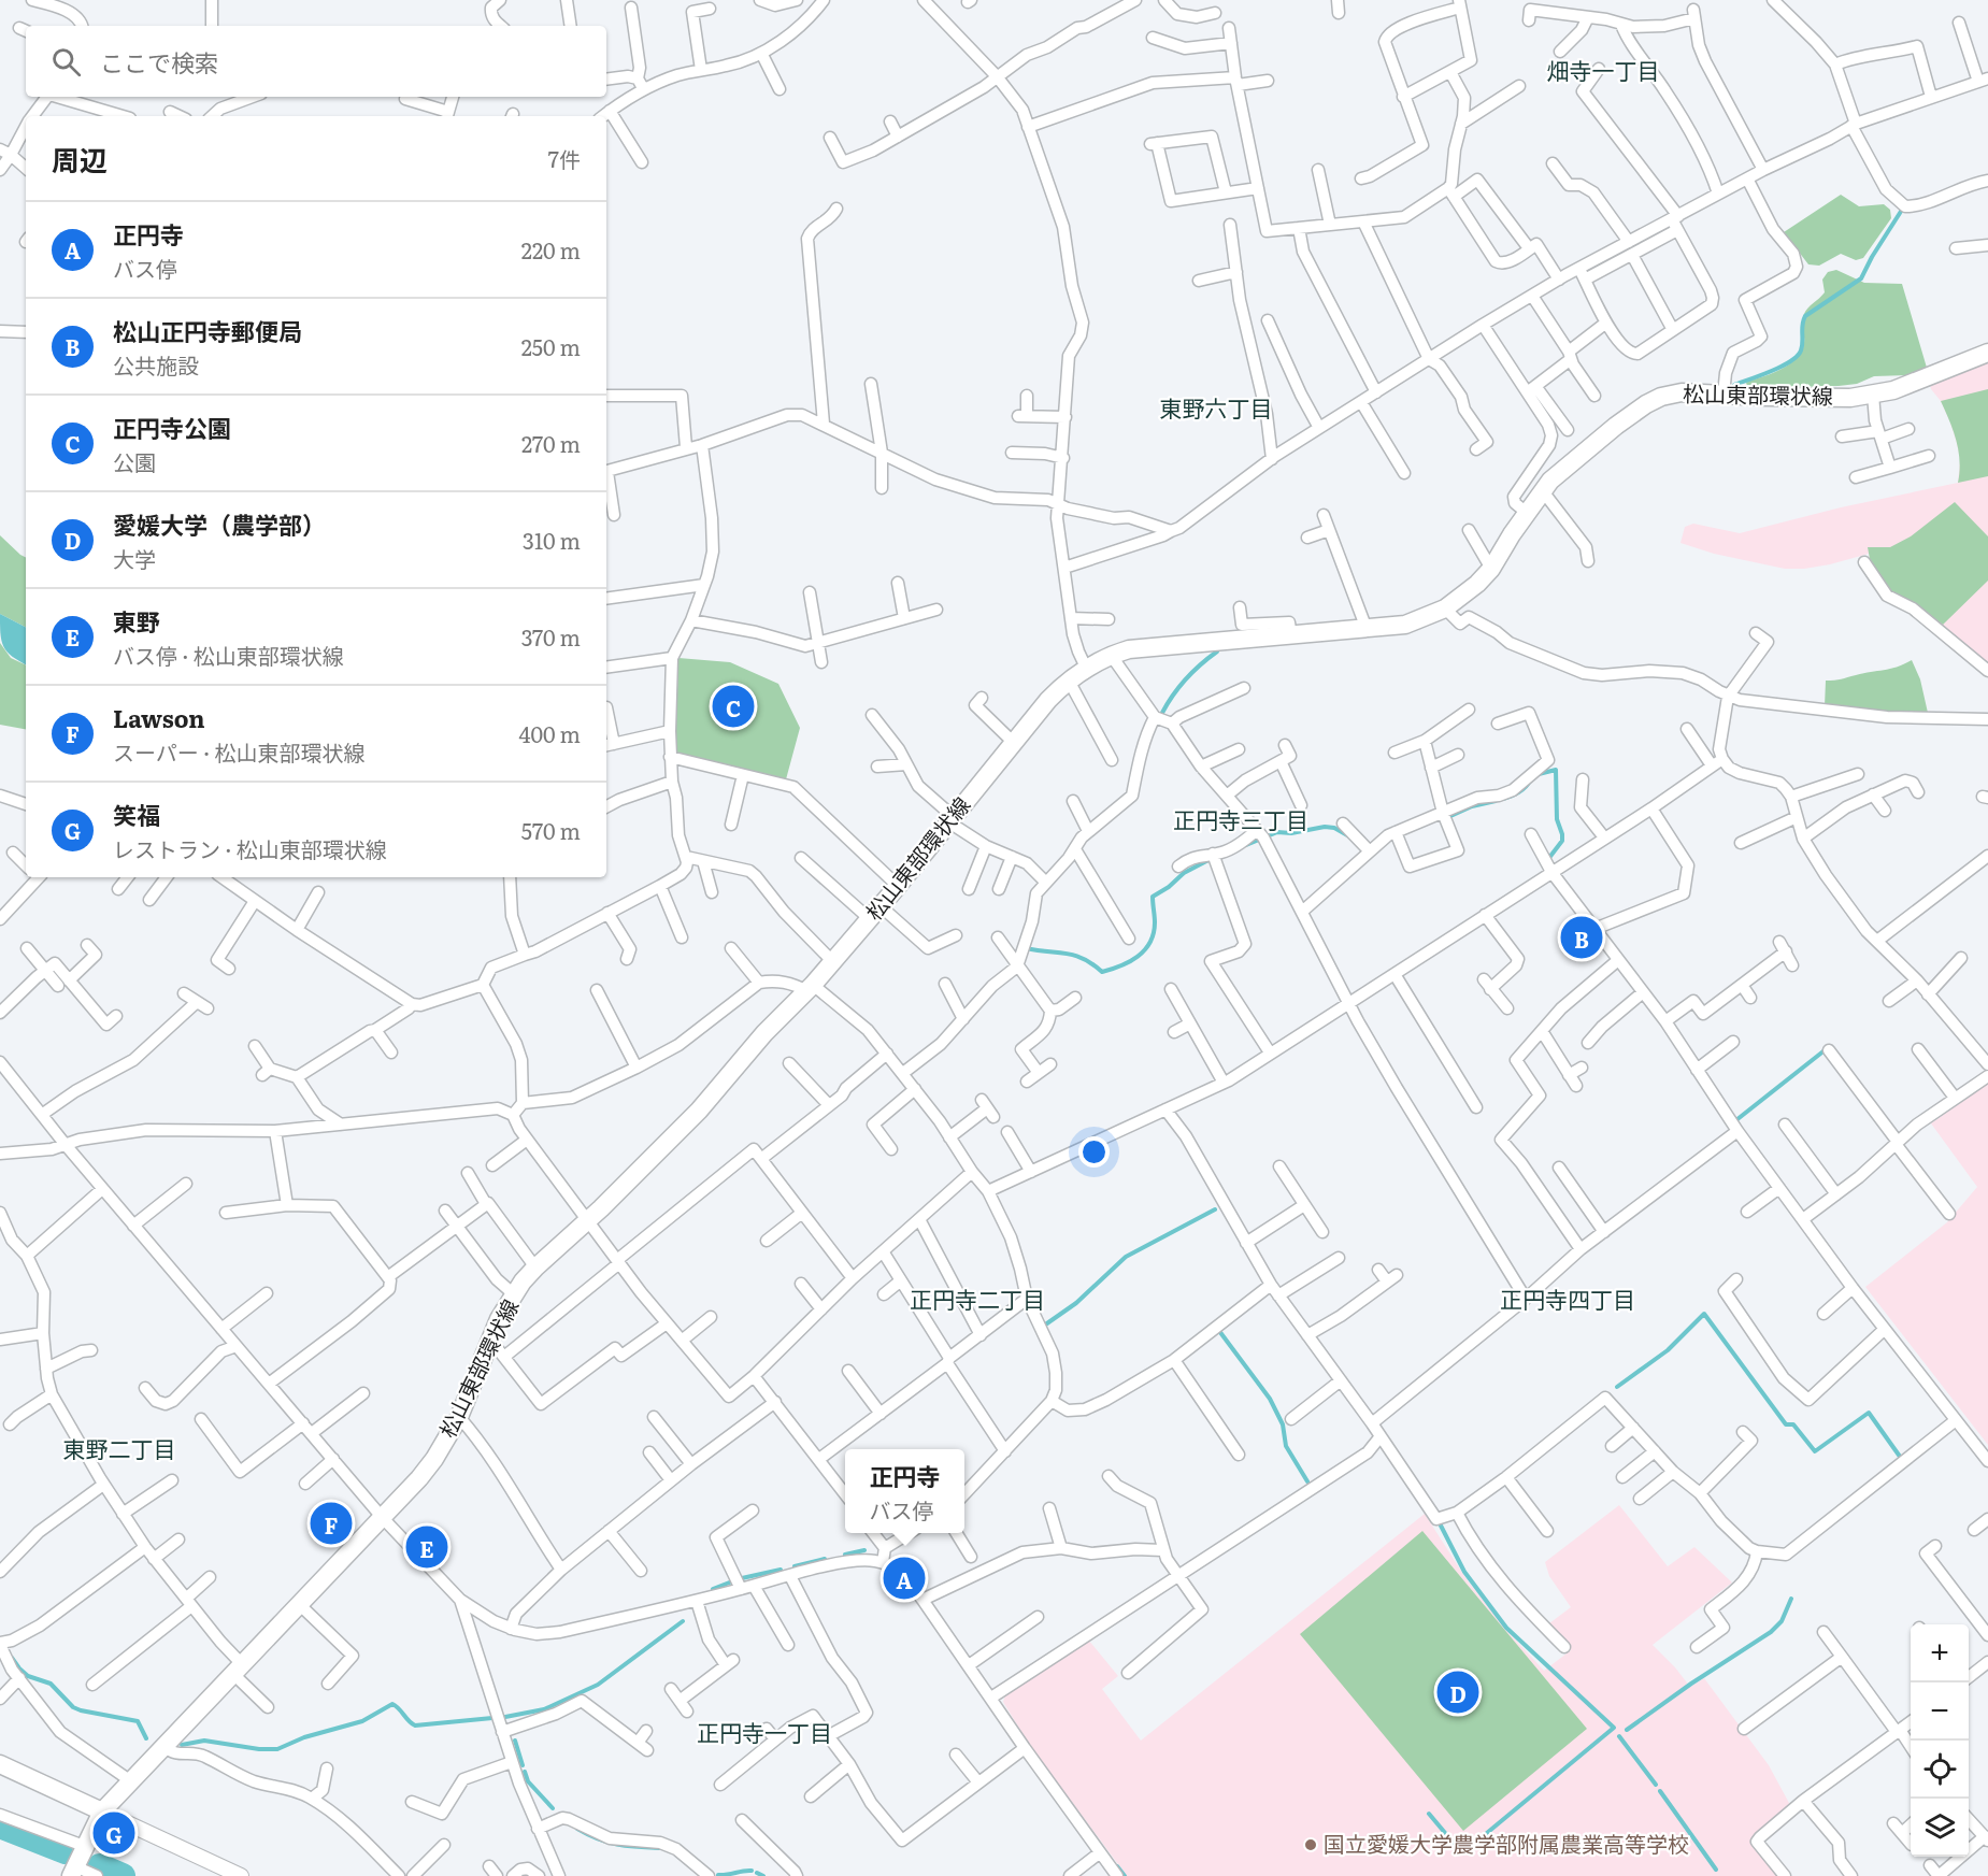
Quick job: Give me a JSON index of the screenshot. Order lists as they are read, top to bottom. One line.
{"streets":{"main road":["松山東部環状線"]},"districts":["畑寺一丁目","東野六丁目","正円寺三丁目","正円寺二丁目","正円寺四丁目","東野二丁目","正円寺一丁目"],"places":["国立愛媛大学農学部附属農業高等学校"],"page":{"search":"ここで検索","heading":["周辺","7件"],"list":[{"mark":"A","name":"正円寺","note":"バス停","value":"220 m"},{"mark":"B","name":"松山正円寺郵便局","note":"公共施設","value":"250 m"},{"mark":"C","name":"正円寺公園","note":"公園","value":"270 m"},{"mark":"D","name":"愛媛大学（農学部）","note":"大学","value":"310 m"},{"mark":"E","name":"東野","note":"バス停 · 松山東部環状線","value":"370 m"},{"mark":"F","name":"Lawson","note":"スーパー · 松山東部環状線","value":"400 m"},{"mark":"G","name":"笑福","note":"レストラン · 松山東部環状線","value":"570 m"}],"pins":["C","B","F","E","A","D","G"],"popup":["正円寺","バス停"],"map_buttons":["+","−"]}}
